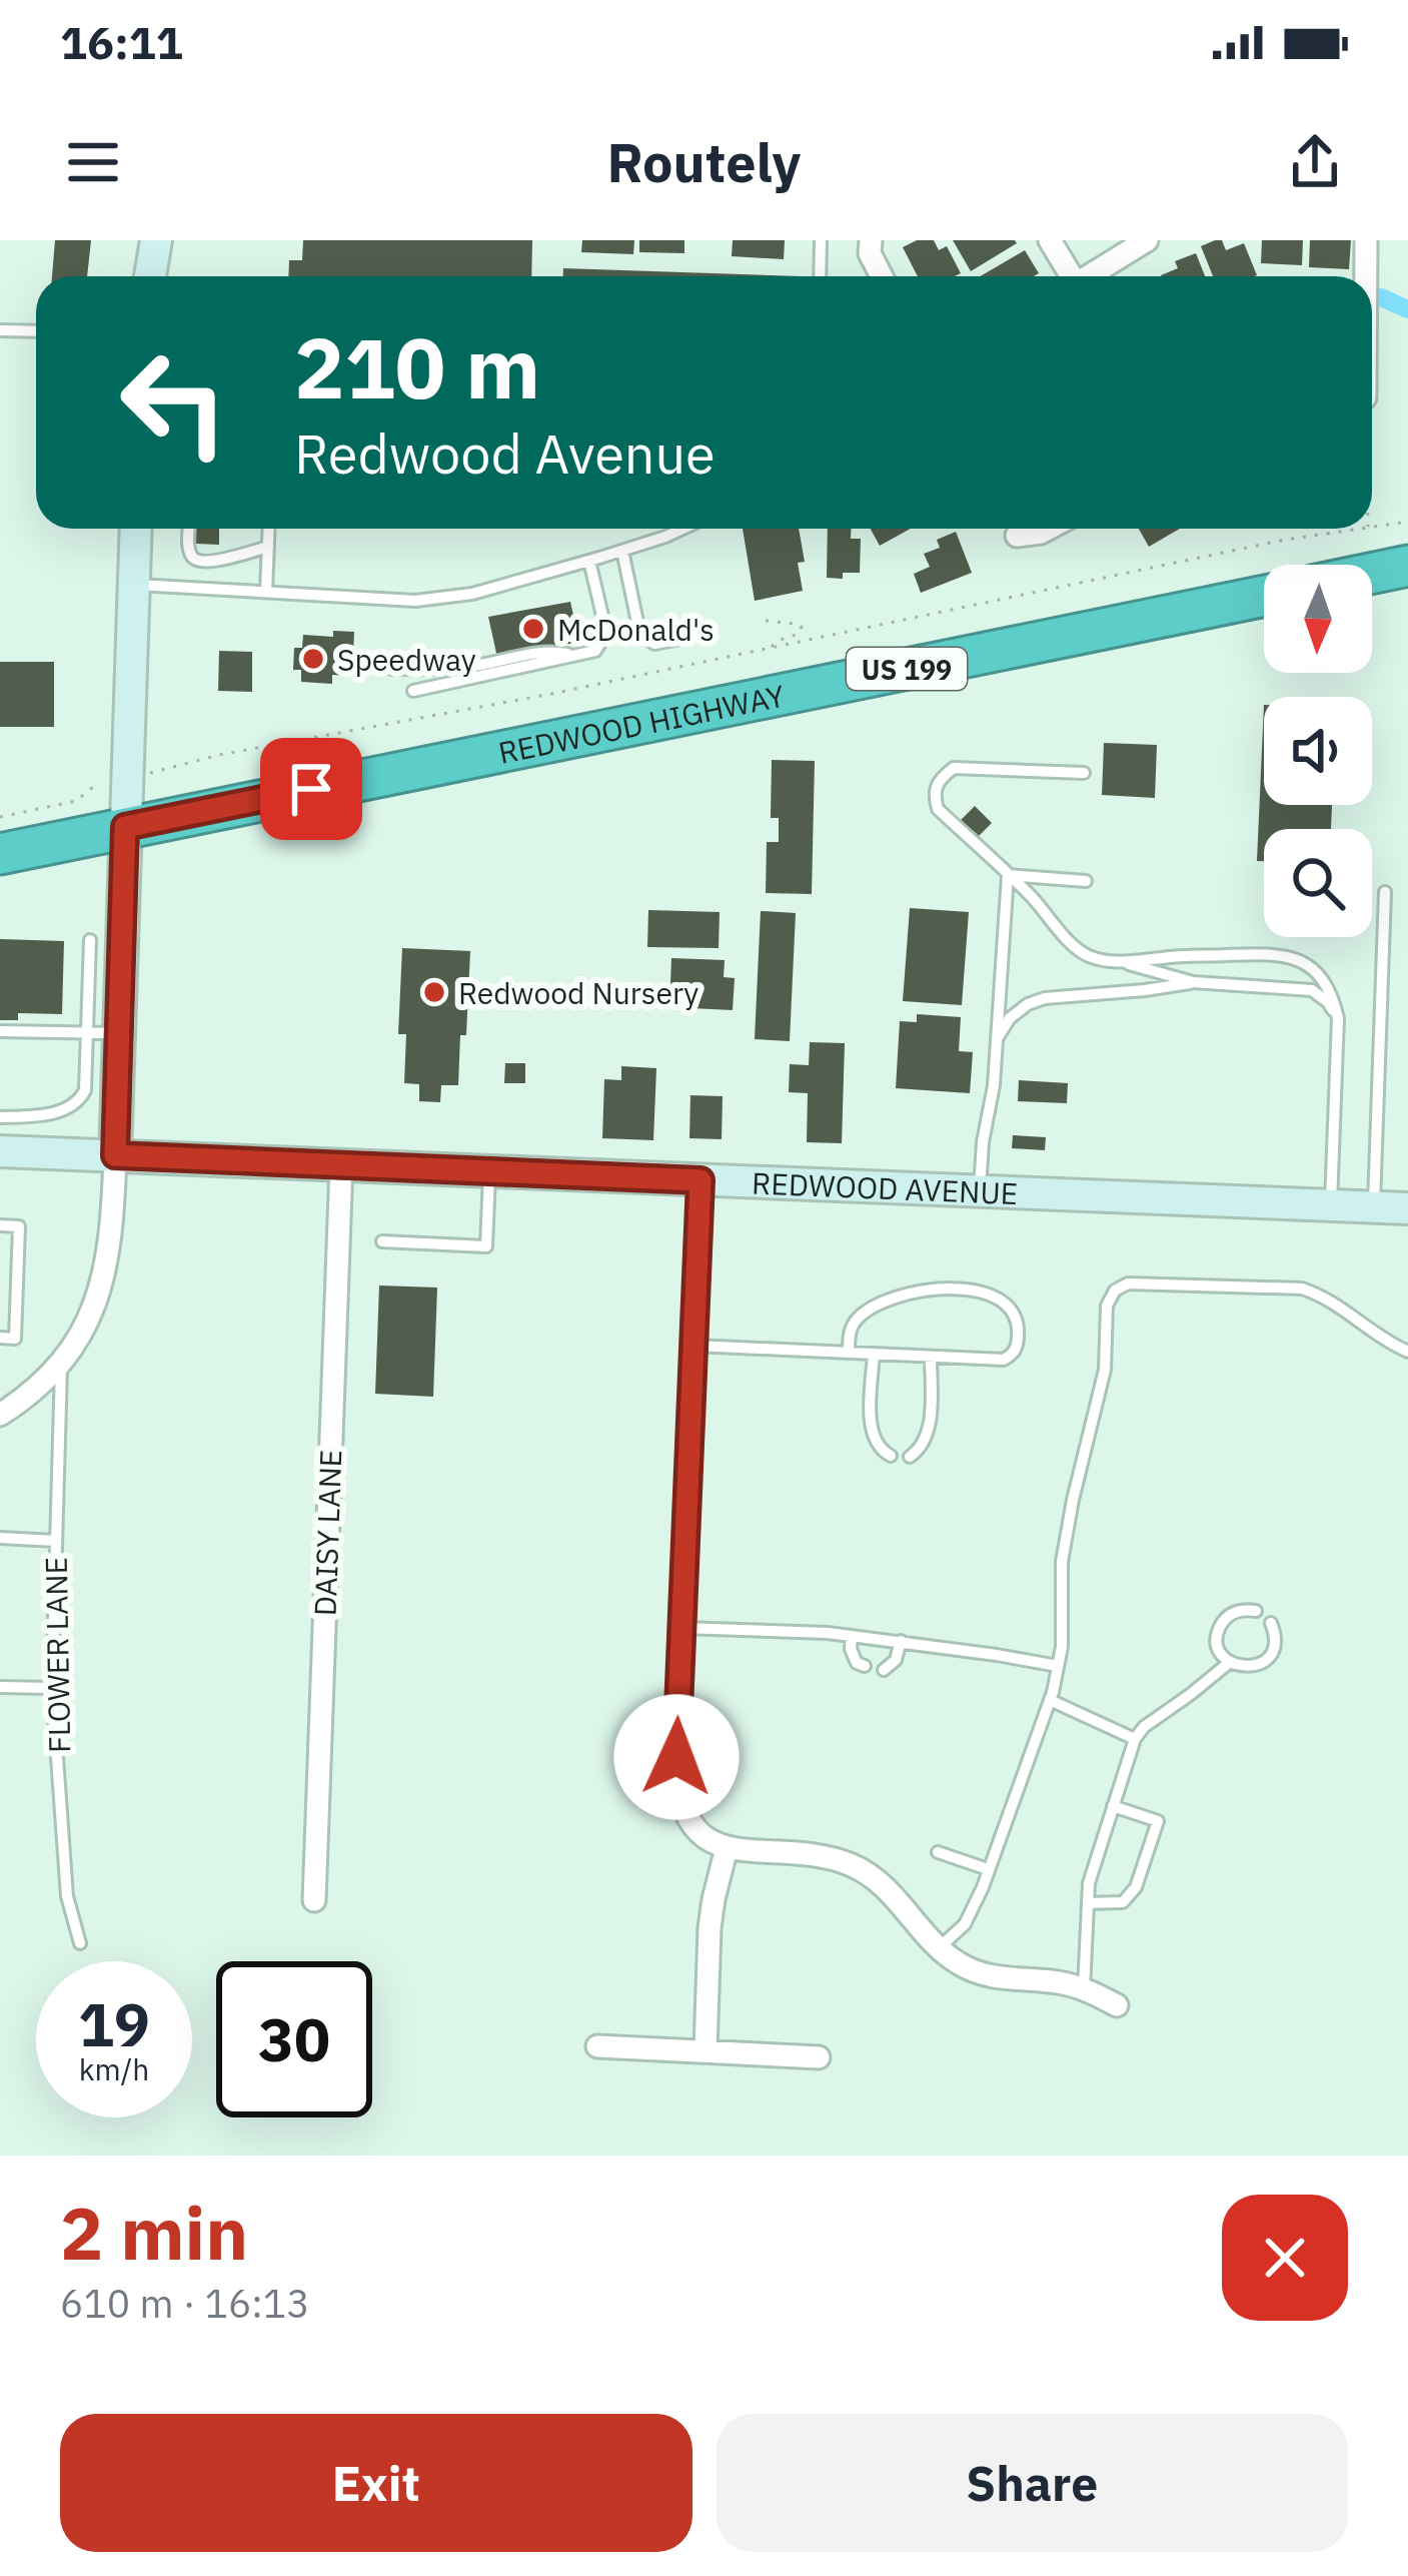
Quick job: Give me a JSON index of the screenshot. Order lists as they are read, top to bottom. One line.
{"streets":{"highway":["US 199","REDWOOD HIGHWAY"],"main road":["REDWOOD AVENUE"],"street":["DAISY LANE"],"lane":["FLOWER LANE"]},"crossings":[["REDWOOD AVENUE","DAISY LANE"]],"places":["McDonald's","Speedway","Redwood Nursery"],"north":"bottom","page":{"status":"16:11","header":"Routely","turn":["210 m","Redwood Avenue"],"speed":"19 km/h","limit":"30","heading":["2 min","610 m · 16:13"],"buttons":["Exit","Share"]}}
